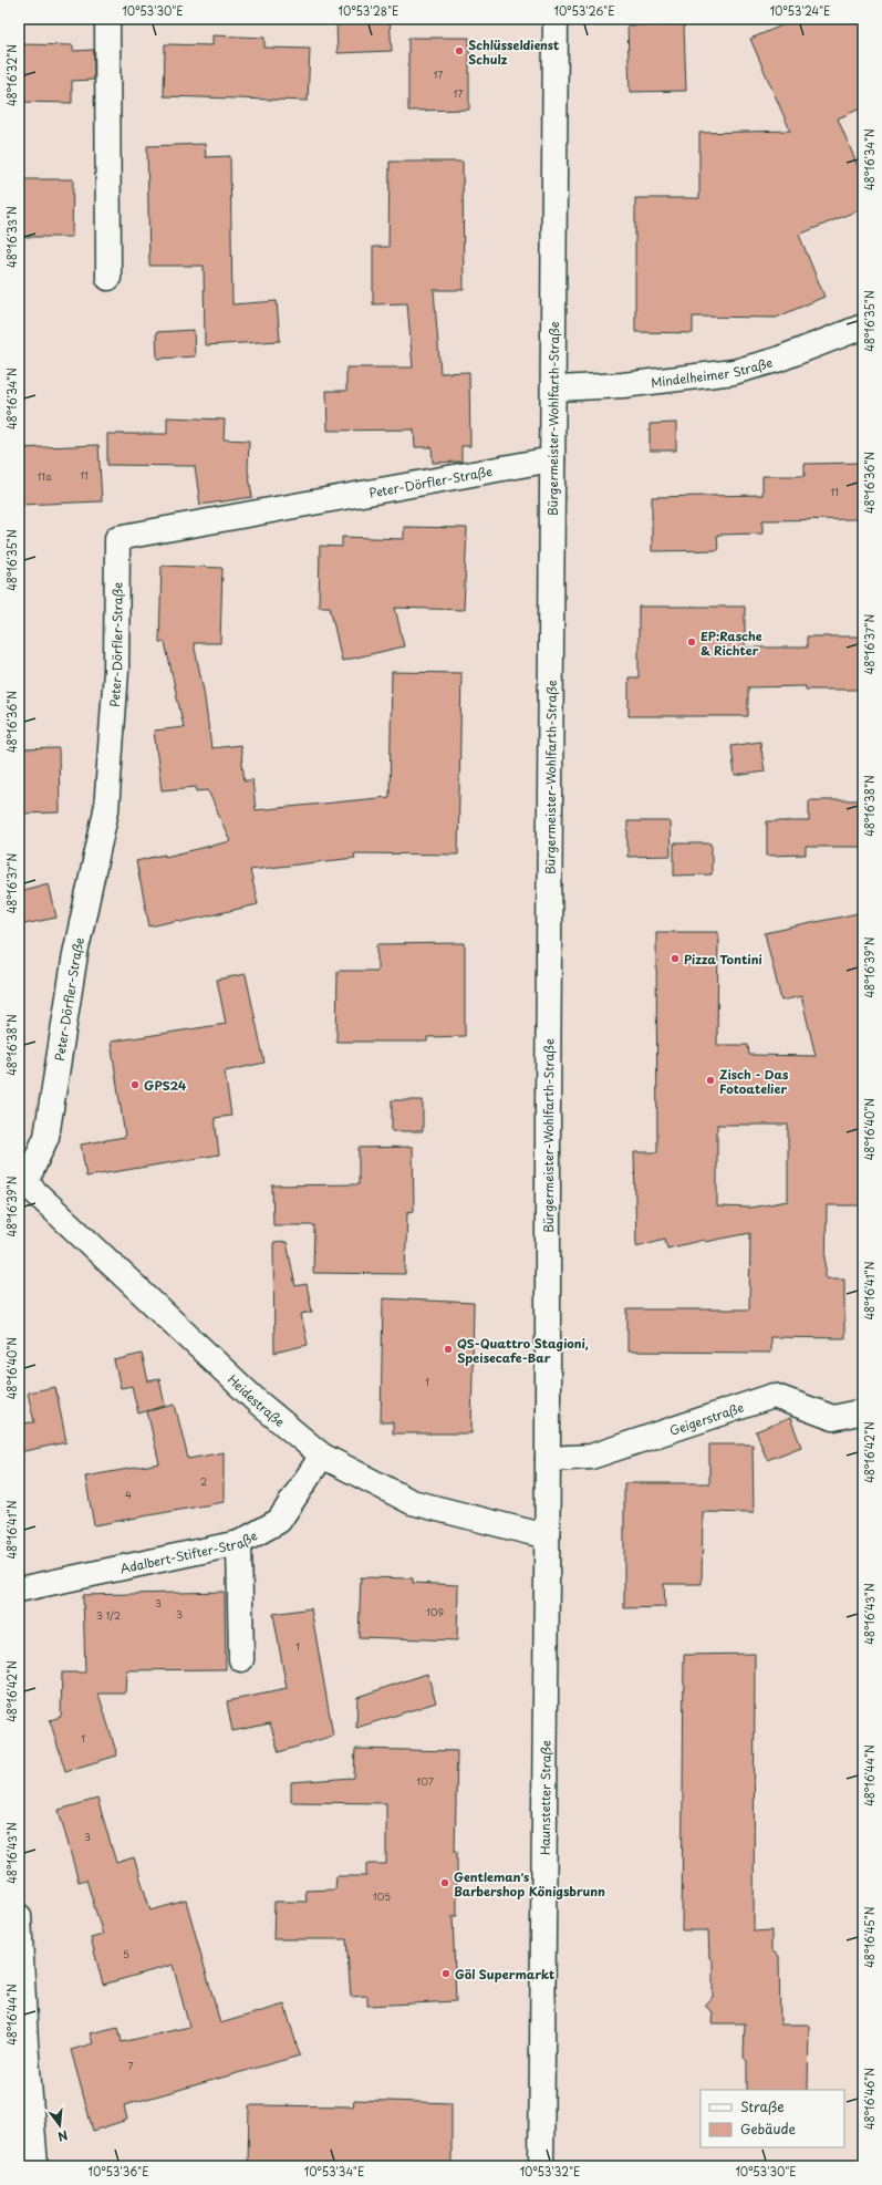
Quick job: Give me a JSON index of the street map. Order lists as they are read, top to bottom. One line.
{"streets":{"street":["Mindelheimer Straße","Bürgermeister-Wohlfarth-Straße","Peter-Dörfler-Straße","Heidestraße","Geigerstraße","Adalbert-Stifter-Straße","Haunstetter Straße"]},"crossings":[["Mindelheimer Straße","Bürgermeister-Wohlfarth-Straße"],["Bürgermeister-Wohlfarth-Straße","Peter-Dörfler-Straße"],["Bürgermeister-Wohlfarth-Straße","Heidestraße"],["Bürgermeister-Wohlfarth-Straße","Geigerstraße"],["Bürgermeister-Wohlfarth-Straße","Haunstetter Straße"],["Peter-Dörfler-Straße","Heidestraße"],["Heidestraße","Adalbert-Stifter-Straße"],["Heidestraße","Haunstetter Straße"]],"places":["Schlüsseldienst Schulz","EP:Rasche & Richter","Pizza Tontini","Zisch - Das Fotoatelier","GPS24","QS-Quattro Stagioni, Speisecafe-Bar","Gentleman's Barbershop Königsbrunn","Göl Supermarkt"],"house_numbers":["17","17","11","11a","11","1","2","4","3","109","3","3 1/2","1","1","107","3","105","5","7"],"legend":["Straße","Gebäude"],"north":"bottom","coordinates":["10°53'30\"E","10°53'28\"E","10°53'26\"E","10°53'24\"E","48°16'32\"N","48°16'34\"N","48°16'33\"N","48°16'35\"N","48°16'36\"N","48°16'37\"N","48°16'38\"N","48°16'39\"N","48°16'40\"N","48°16'41\"N","48°16'42\"N","48°16'43\"N","48°16'44\"N","48°16'45\"N","48°16'46\"N","10°53'36\"E","10°53'34\"E","10°53'32\"E"]}
